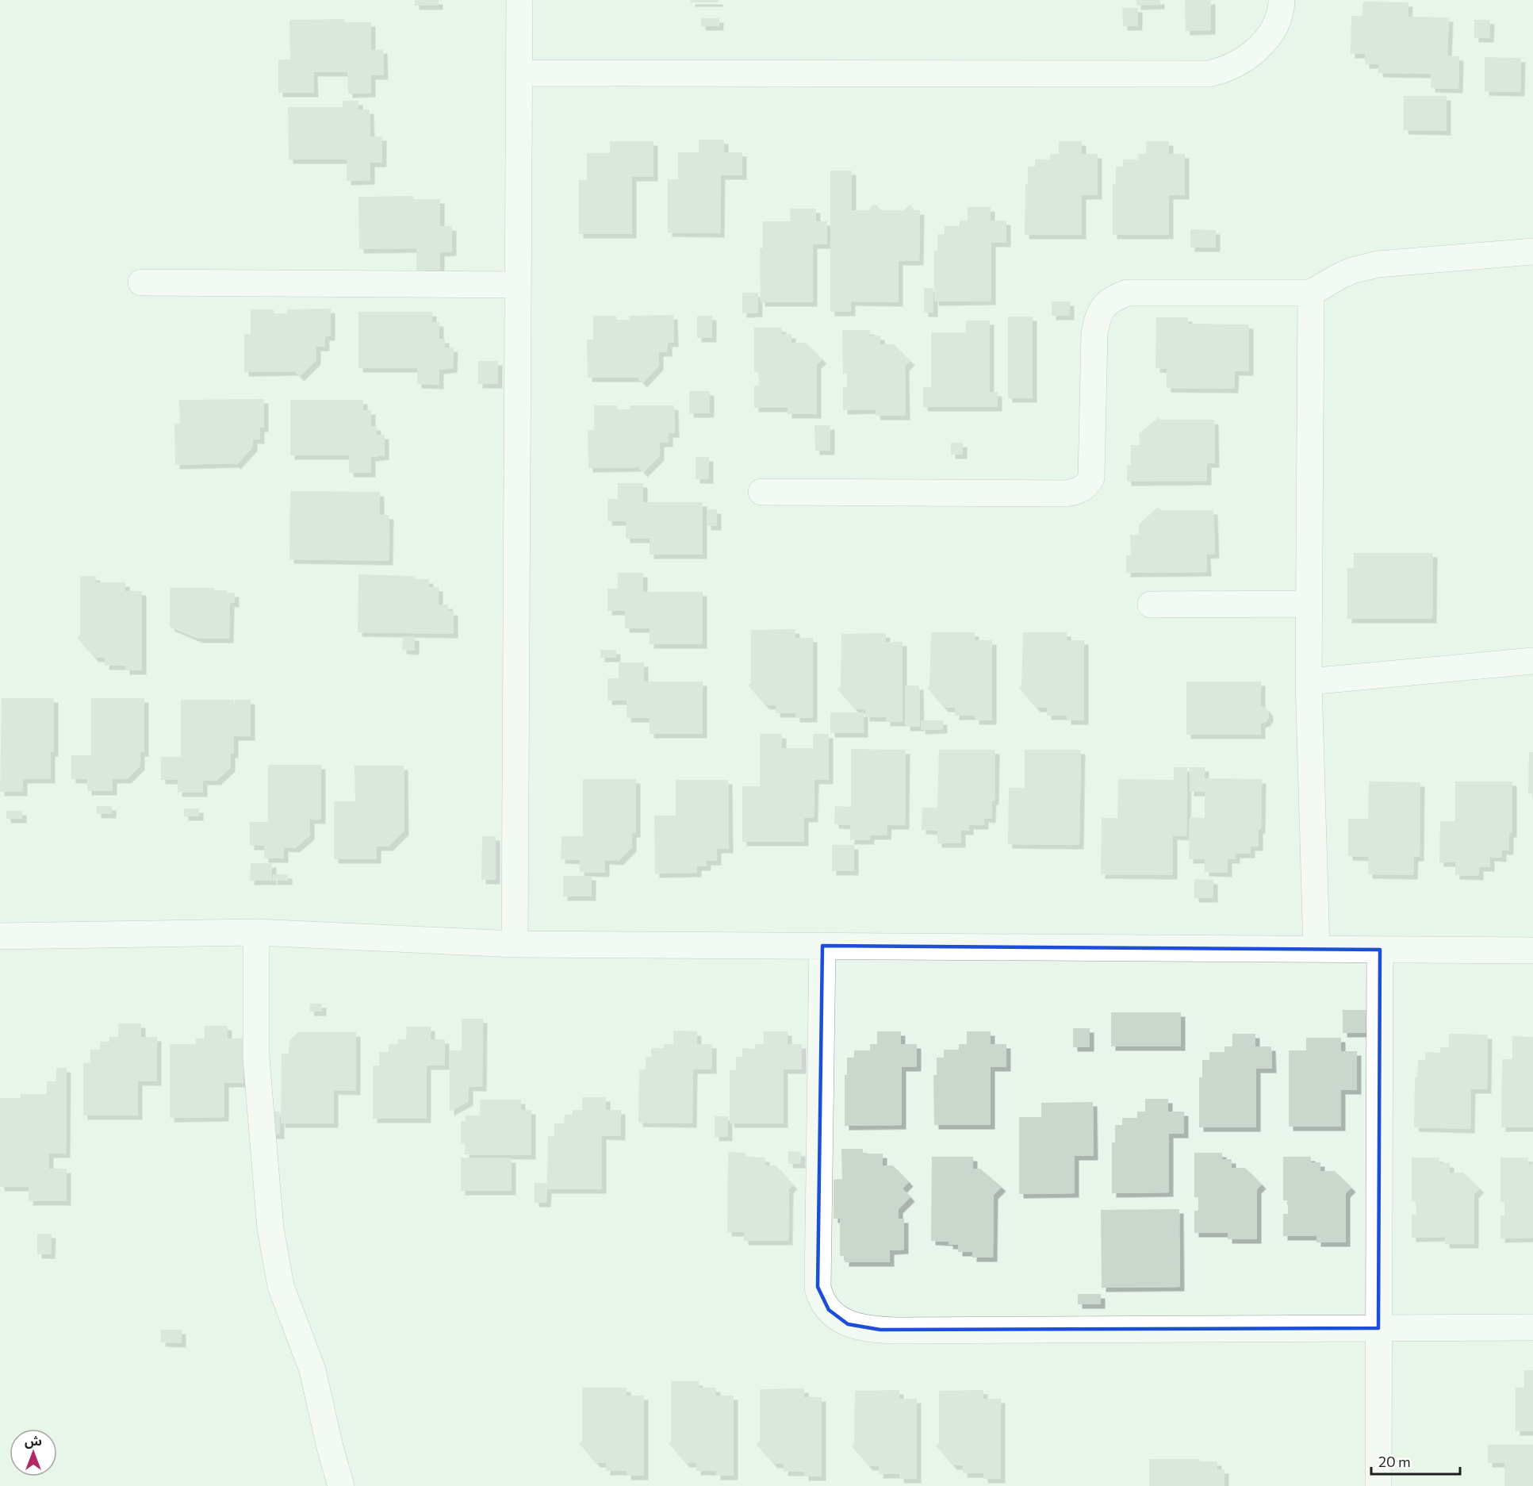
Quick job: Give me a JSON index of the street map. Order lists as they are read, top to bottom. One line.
{"scale_bar":"20 m","north":"top"}
